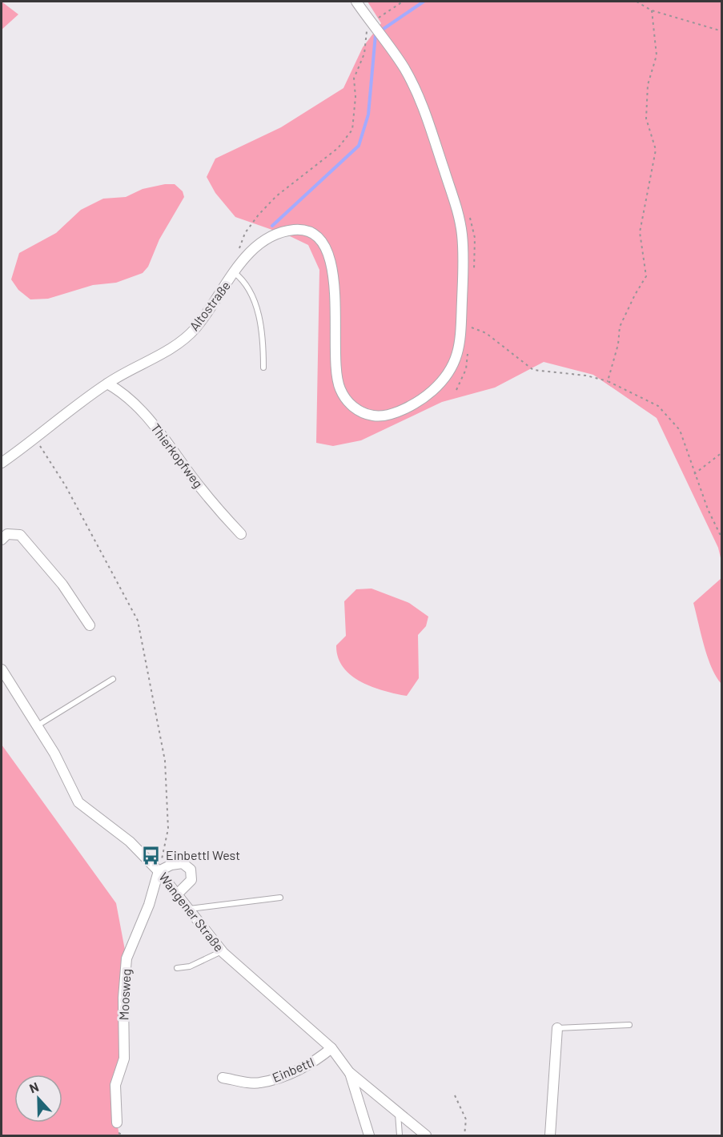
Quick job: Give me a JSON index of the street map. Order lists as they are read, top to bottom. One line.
{"streets":{"street":["Altostraße","Thierkopfweg","Wangener Straße","Moosweg","Einbettl"]},"crossings":[["Altostraße","Thierkopfweg"],["Wangener Straße","Moosweg"],["Wangener Straße","Einbettl"]],"places":{"bus stop":["Einbettl West"]},"north":"top"}
